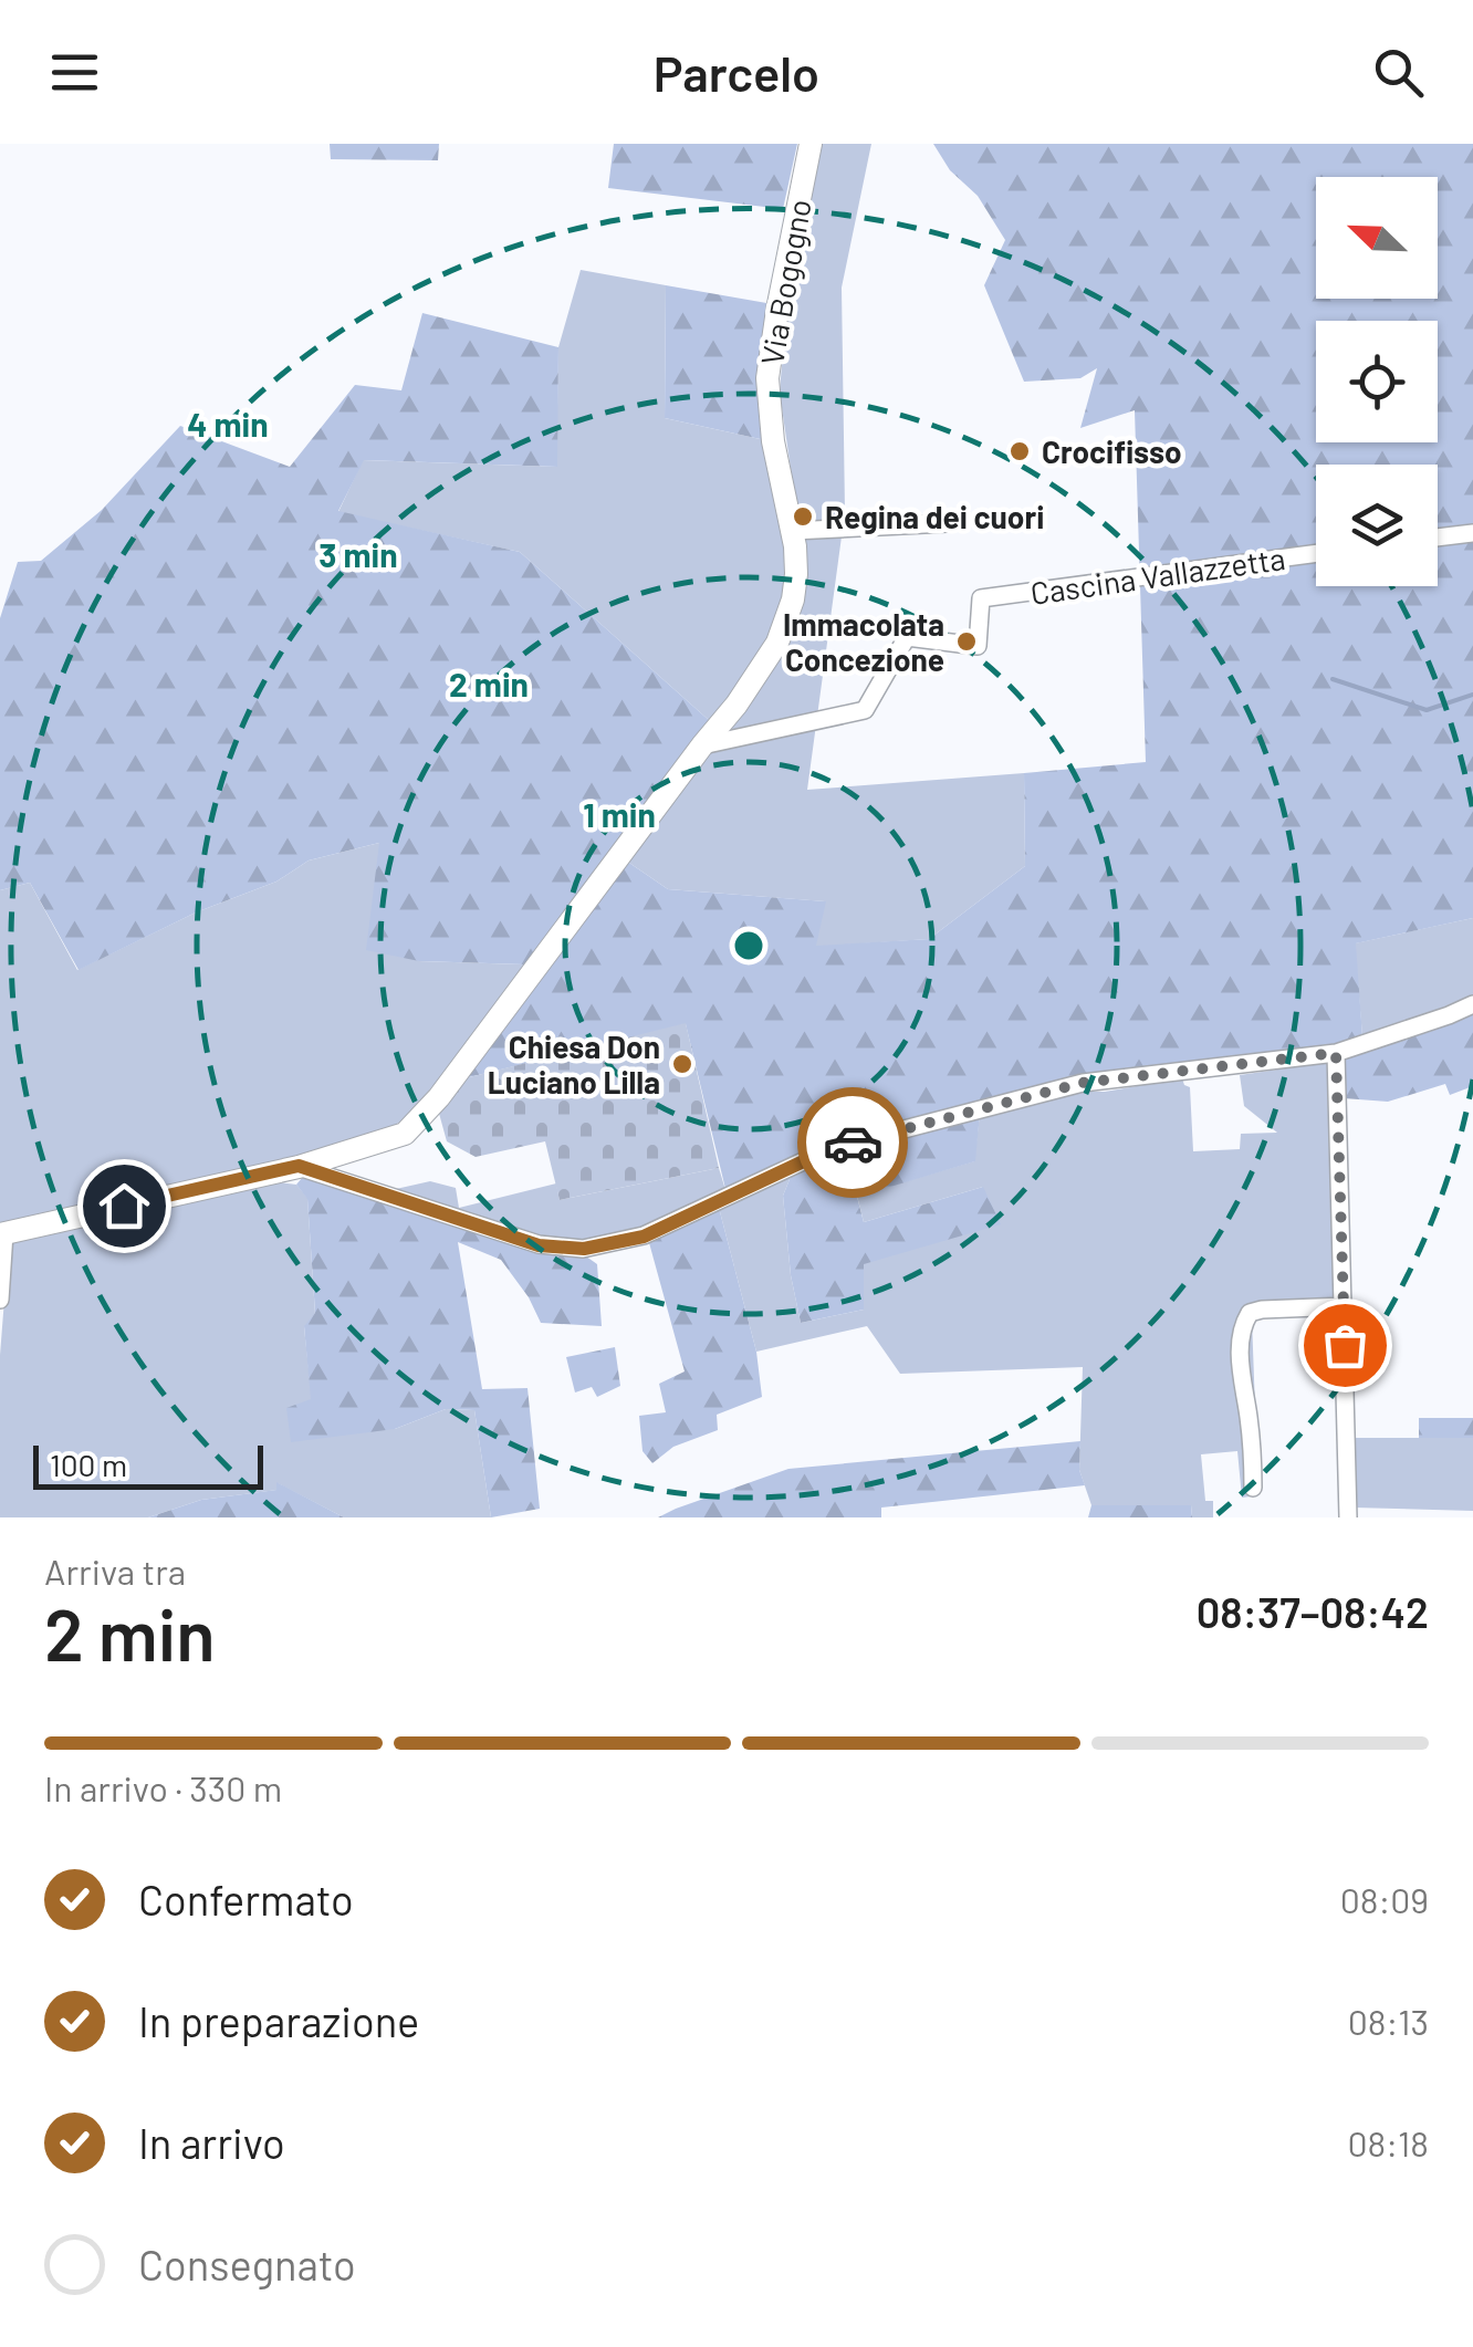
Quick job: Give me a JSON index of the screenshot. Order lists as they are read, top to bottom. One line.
{"streets":{"main road":["Via Bogogno"],"street":["Cascina Vallazzetta"]},"crossings":[["Via Bogogno","Cascina Vallazzetta"]],"places":["Crocifisso","Regina dei cuori","Immacolata Concezione","Chiesa Don Luciano Lilla"],"scale_bar":"100 m","north":"top left","page":{"header":"Parcelo","scale":"100 m","heading":["2 min","Arriva tra","08:37–08:42"],"bar":"In arrivo · 330 m","list":[["Confermato","08:09"],["In preparazione","08:13"],["In arrivo","08:18"],"Consegnato"]},"rings":["4 min","3 min","2 min","1 min"]}
